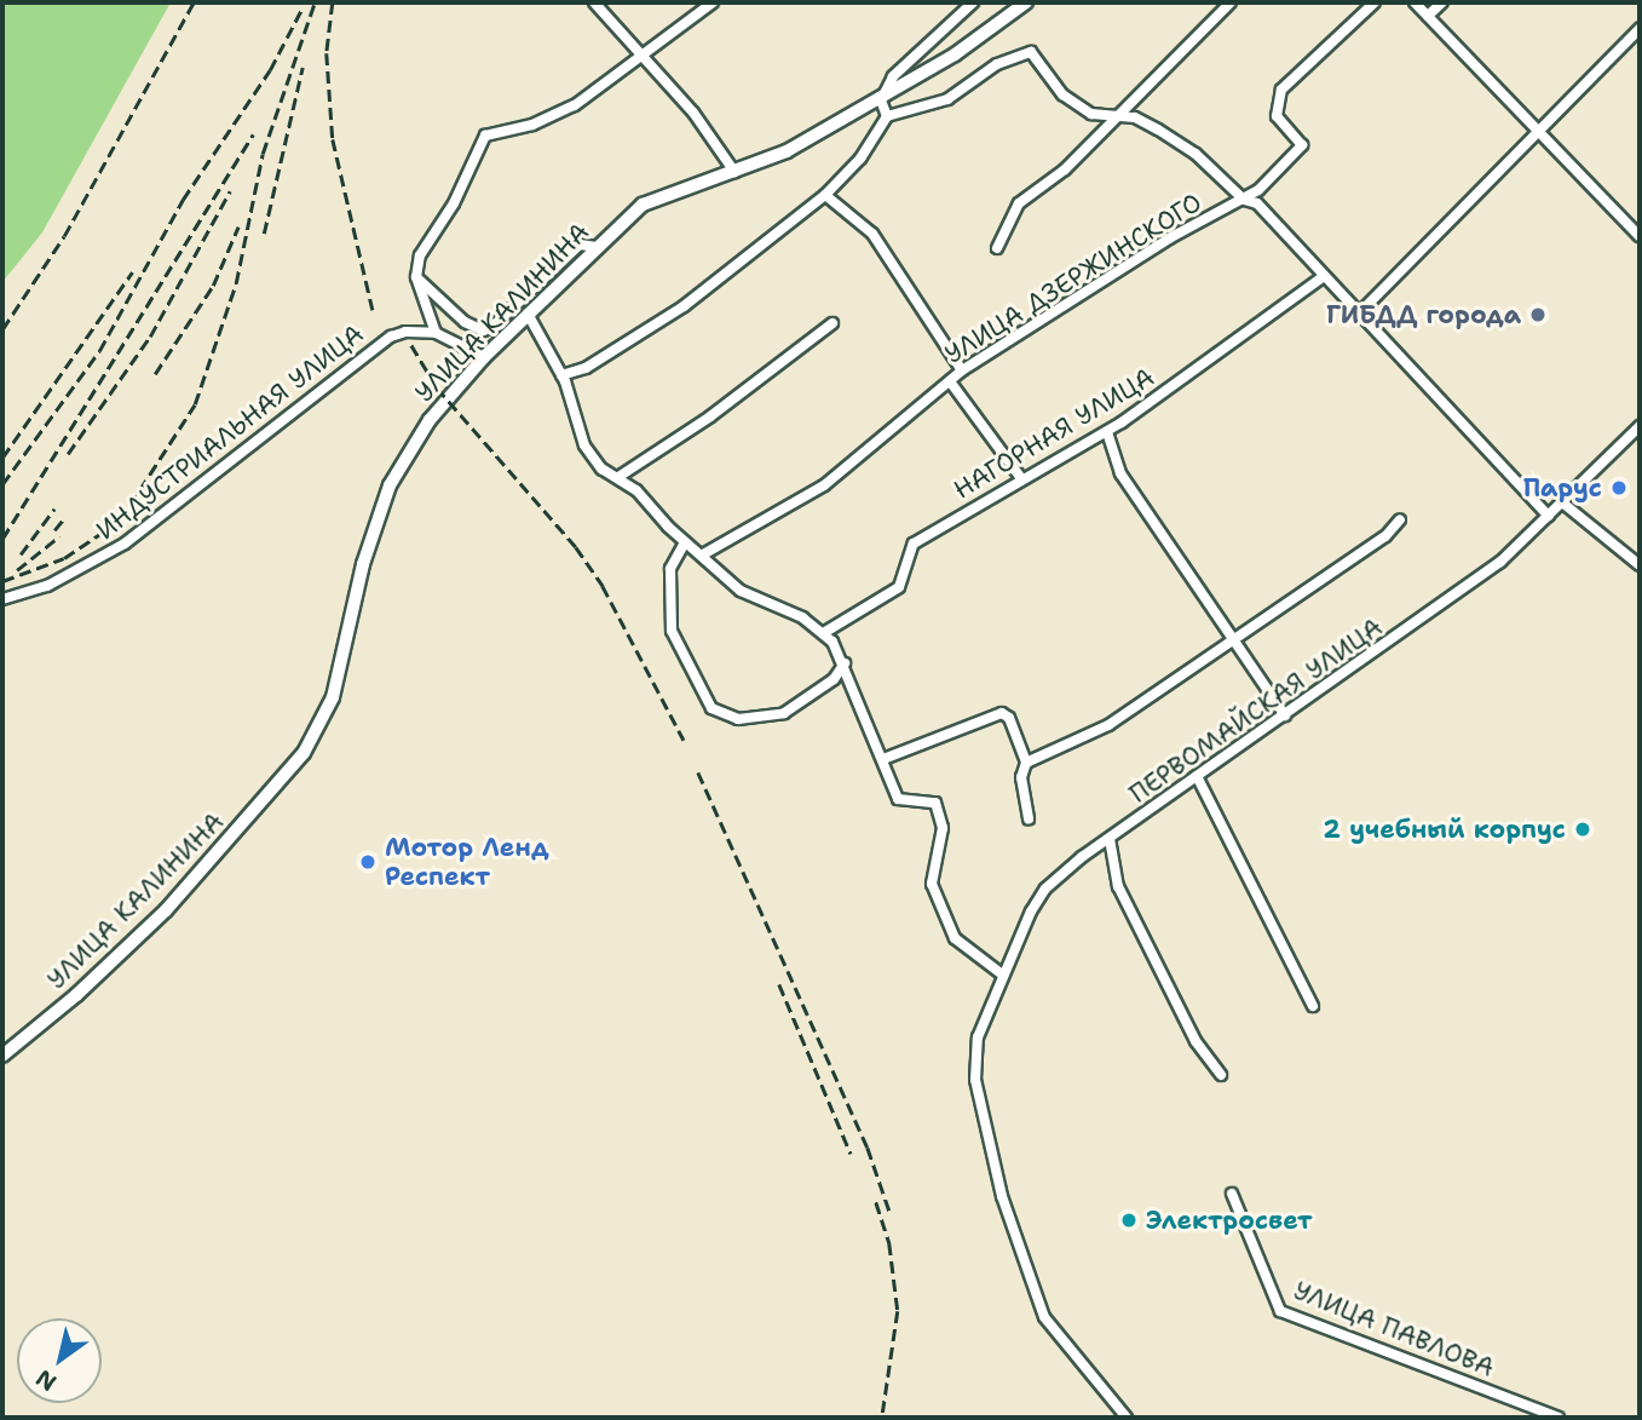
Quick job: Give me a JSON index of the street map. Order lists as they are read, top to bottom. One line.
{"streets":{"main road":["УЛИЦА КАЛИНИНА"],"street":["УЛИЦА ДЗЕРЖИНСКОГО","ИНДУСТРИАЛЬНАЯ УЛИЦА","НАГОРНАЯ УЛИЦА","ПЕРВОМАЙСКАЯ УЛИЦА","УЛИЦА ПАВЛОВА"]},"places":["ГИБДД города","Парус","2 учебный корпус","Мотор Ленд Респект","Электросвет"],"north":"bottom left"}
